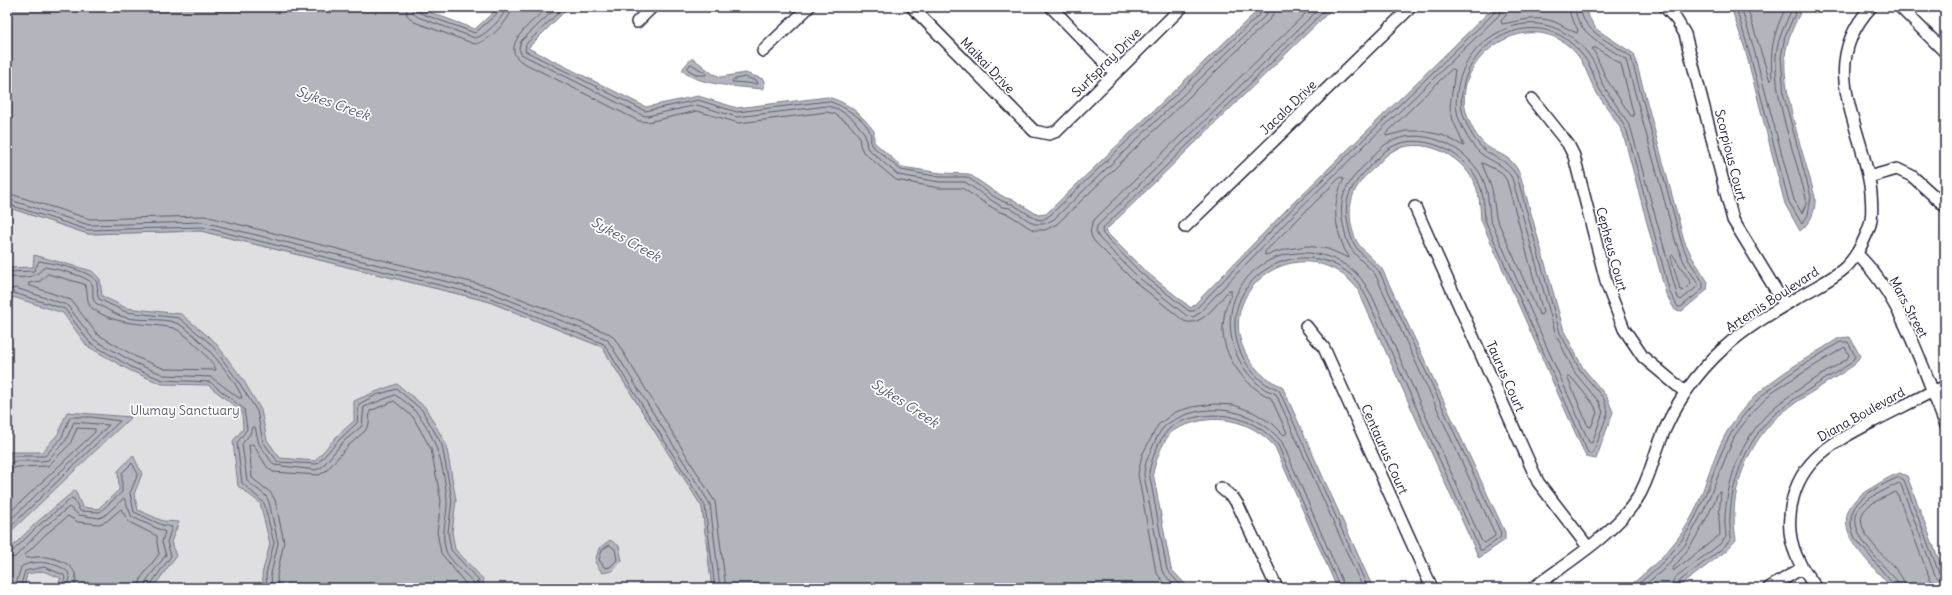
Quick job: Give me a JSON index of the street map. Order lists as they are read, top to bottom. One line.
{"streets":{"street":["Surfspray Drive","Maikai Drive","Jacala Drive","Scorpious Court","Cepheus Court","Artemis Boulevard","Mars Street","Taurus Court","Diana Boulevard","Centaurus Court"]},"crossings":[["Surfspray Drive","Maikai Drive"],["Scorpious Court","Artemis Boulevard"],["Cepheus Court","Artemis Boulevard"],["Artemis Boulevard","Mars Street"],["Artemis Boulevard","Taurus Court"],["Mars Street","Diana Boulevard"]],"water":["Sykes Creek"],"parks":["Ulumay Sanctuary"]}
